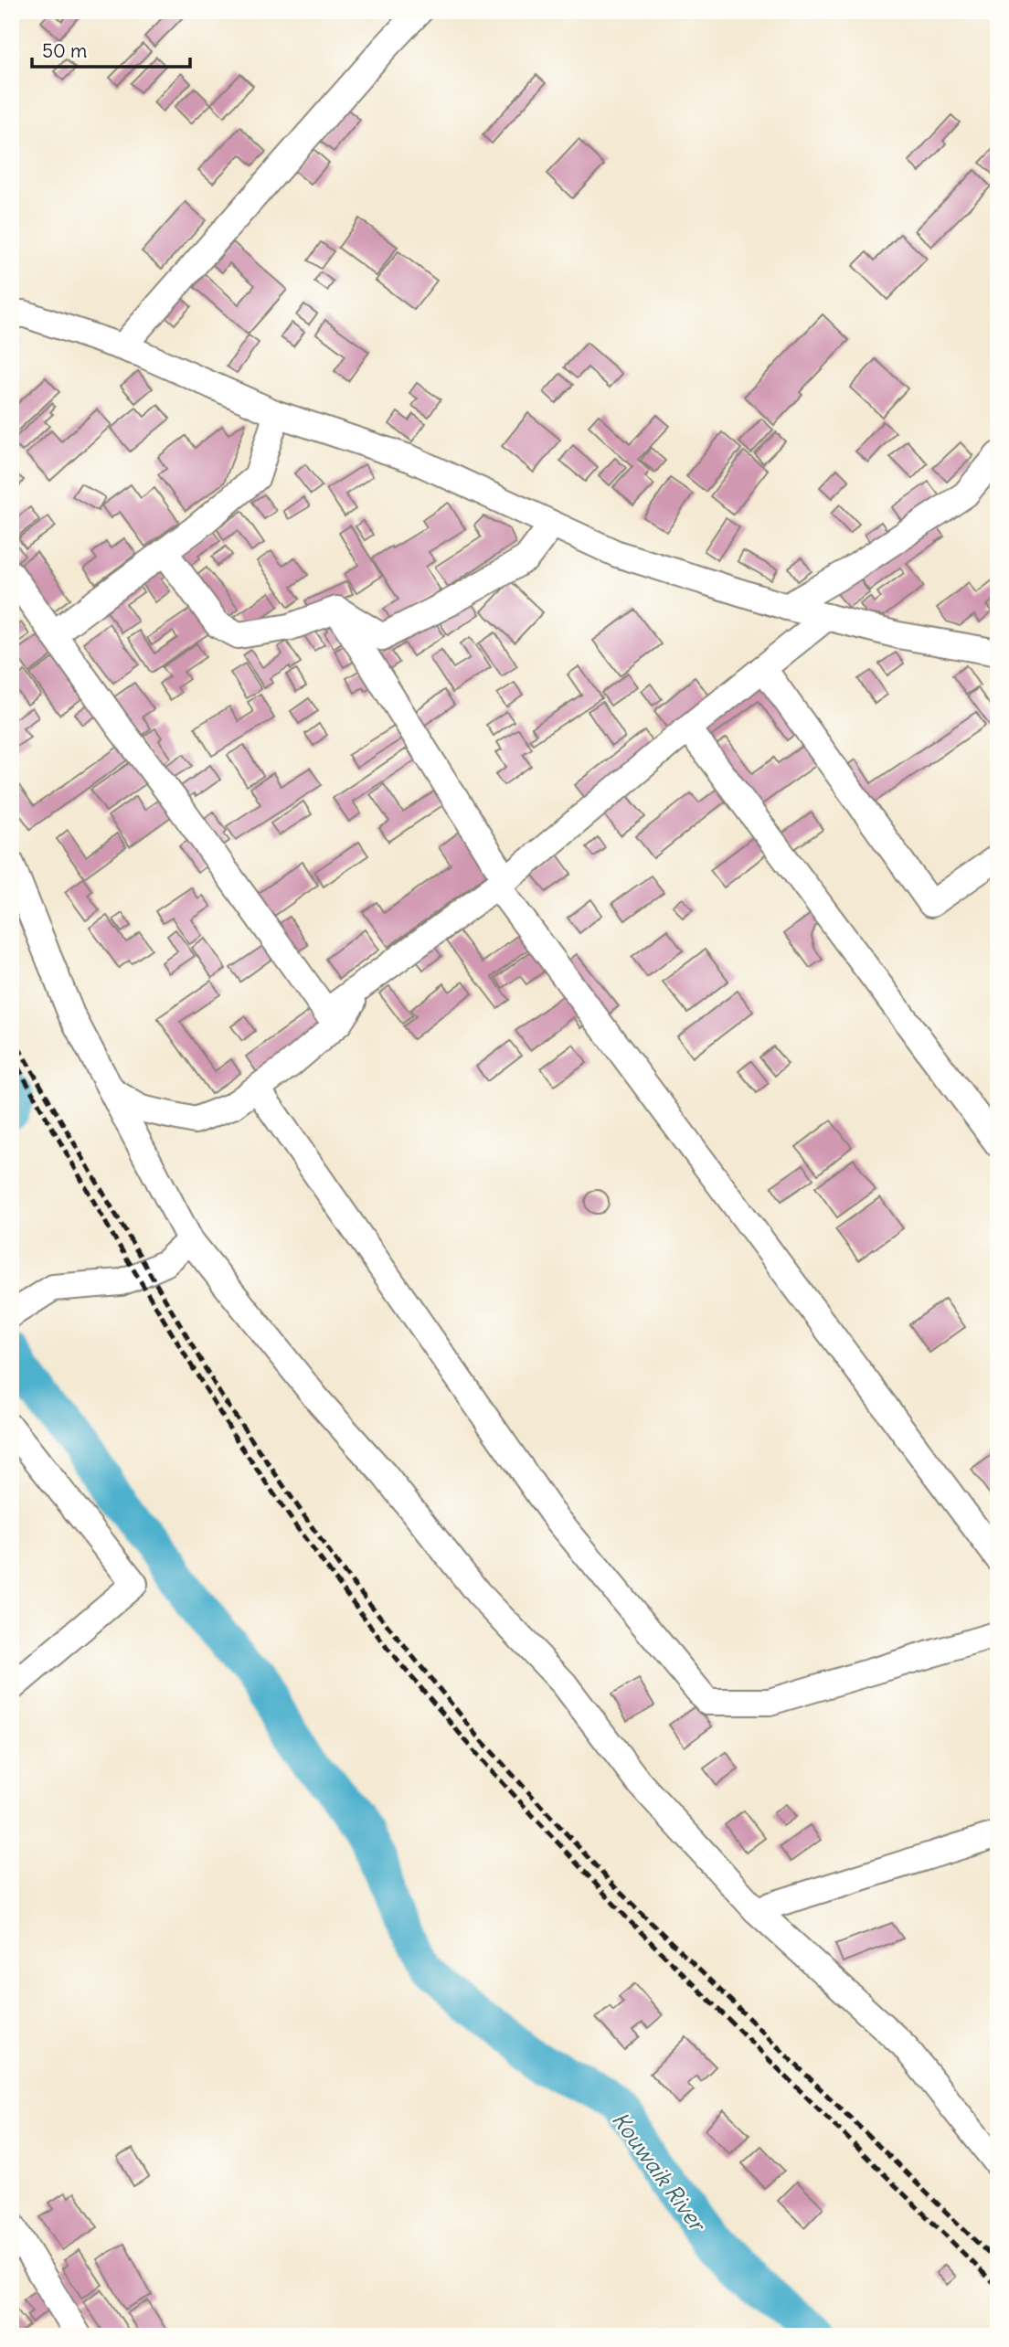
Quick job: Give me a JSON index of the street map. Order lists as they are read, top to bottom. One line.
{"water":["Kouwaik River"],"scale_bar":"50 m"}
